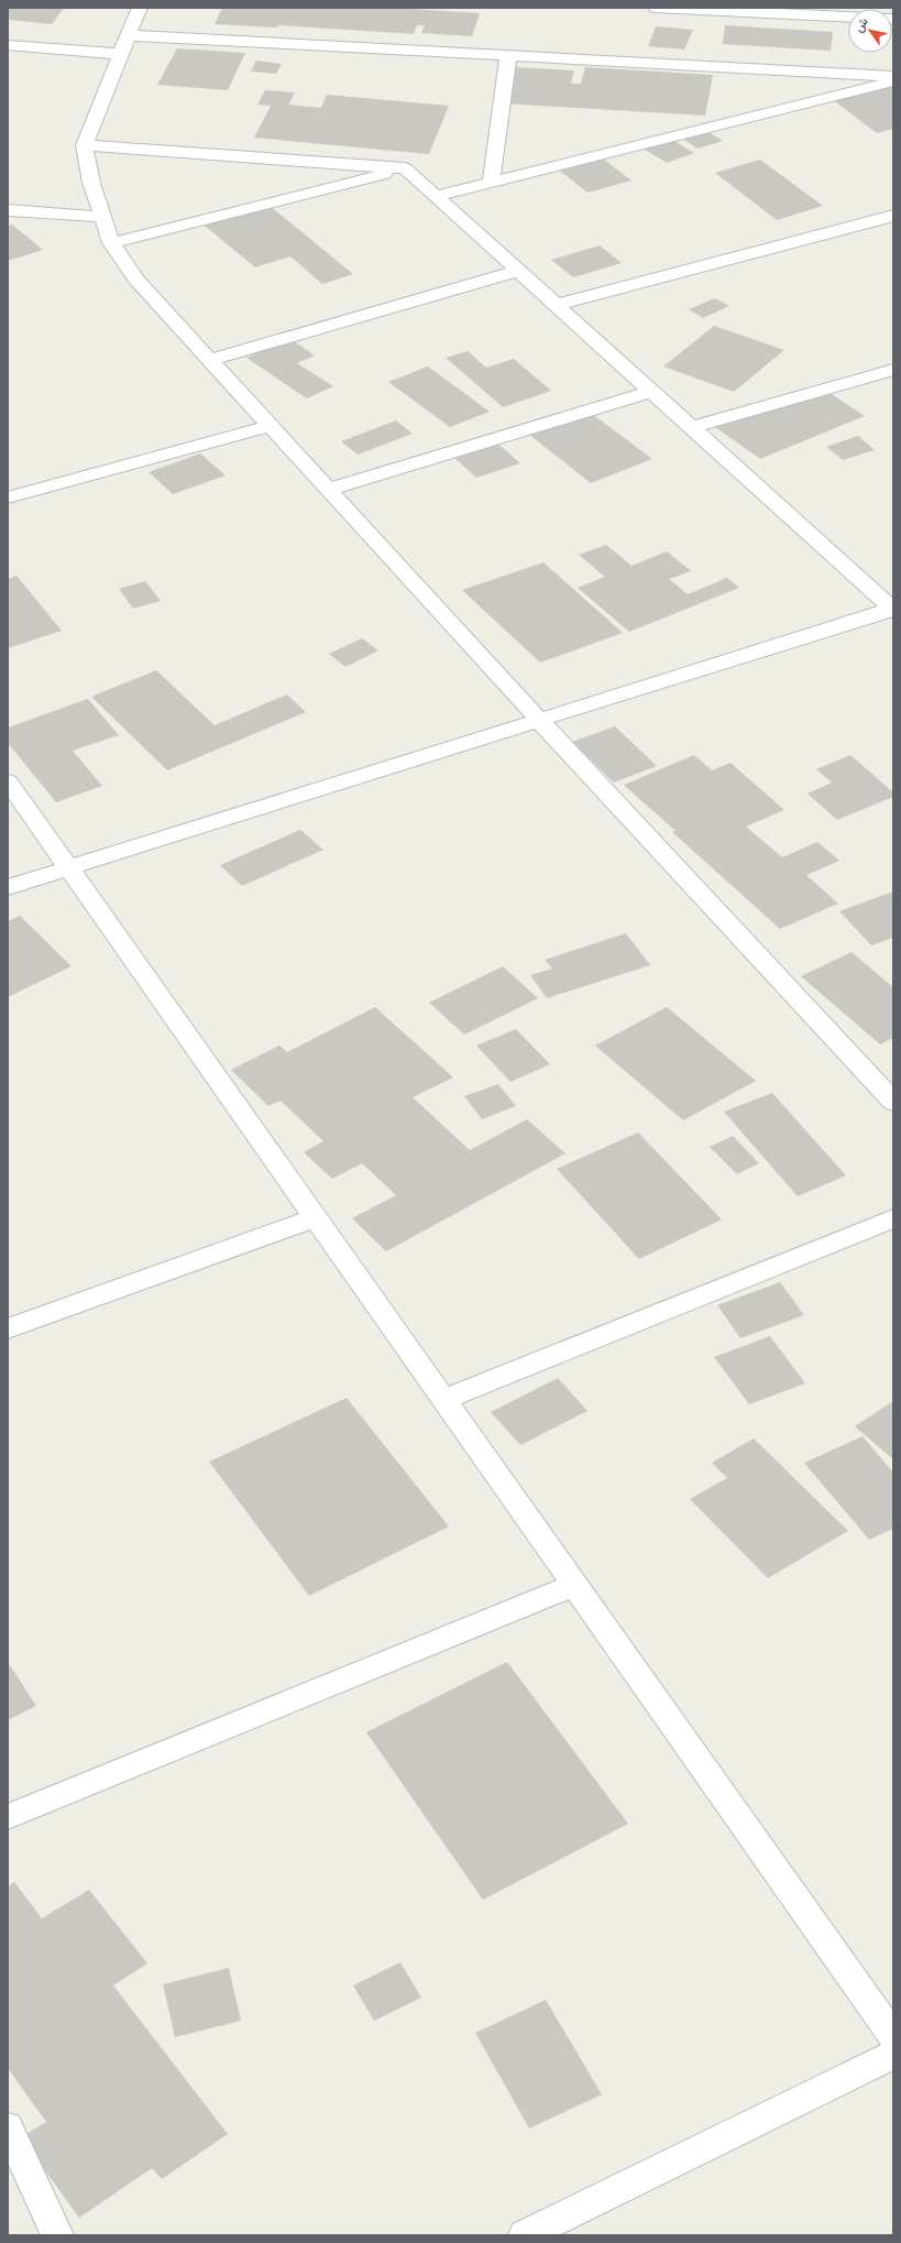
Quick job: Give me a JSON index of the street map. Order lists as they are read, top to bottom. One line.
{"north":"top left"}
